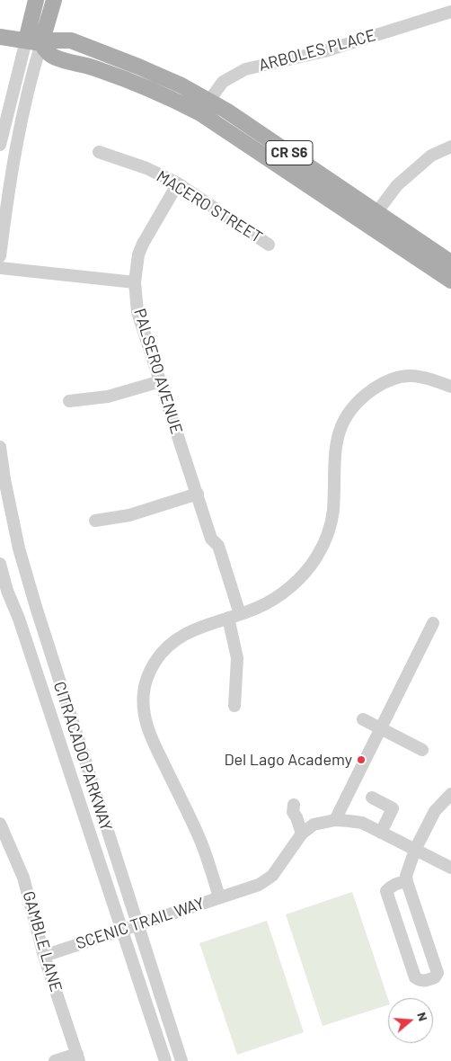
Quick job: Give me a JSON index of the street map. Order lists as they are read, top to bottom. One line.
{"streets":{"main road":["CR S6"],"street":["ARBOLES PLACE","MACERO STREET","PALSERO AVENUE","CITRACADO PARKWAY","SCENIC TRAIL WAY","GAMBLE LANE"]},"crossings":[["ARBOLES PLACE","CR S6"],["MACERO STREET","PALSERO AVENUE"],["CITRACADO PARKWAY","SCENIC TRAIL WAY"],["SCENIC TRAIL WAY","GAMBLE LANE"]],"places":["Del Lago Academy"],"north":"right"}
